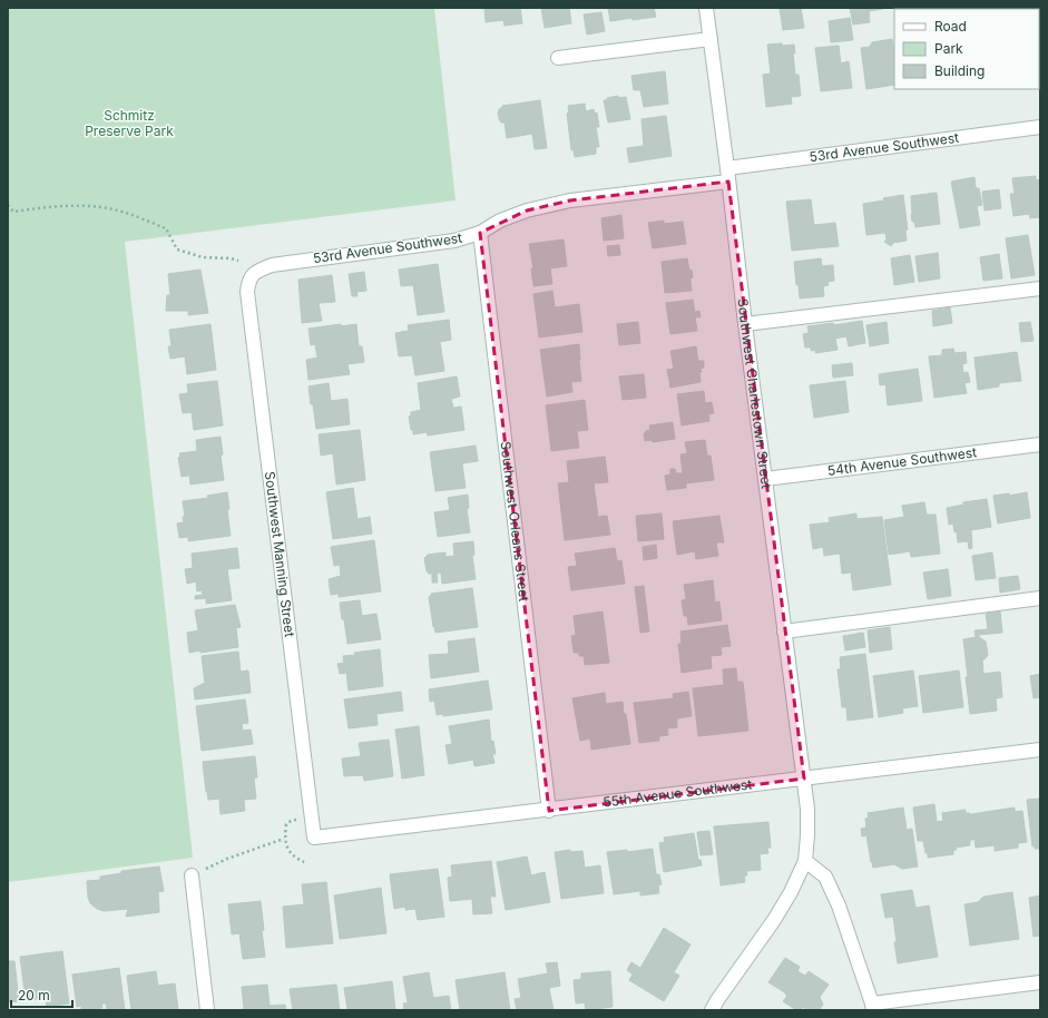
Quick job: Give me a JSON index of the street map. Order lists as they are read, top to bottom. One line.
{"streets":{"street":["53rd Avenue Southwest","Southwest Charlestown Street","54th Avenue Southwest","Southwest Orleans Street","Southwest Manning Street","55th Avenue Southwest"]},"crossings":[["53rd Avenue Southwest","Southwest Charlestown Street"],["53rd Avenue Southwest","Southwest Orleans Street"],["53rd Avenue Southwest","Southwest Manning Street"],["Southwest Charlestown Street","54th Avenue Southwest"],["Southwest Charlestown Street","55th Avenue Southwest"],["Southwest Orleans Street","55th Avenue Southwest"],["Southwest Manning Street","55th Avenue Southwest"]],"parks":["Schmitz Preserve Park"],"legend":["Road","Park","Building"],"scale_bar":"20 m"}
